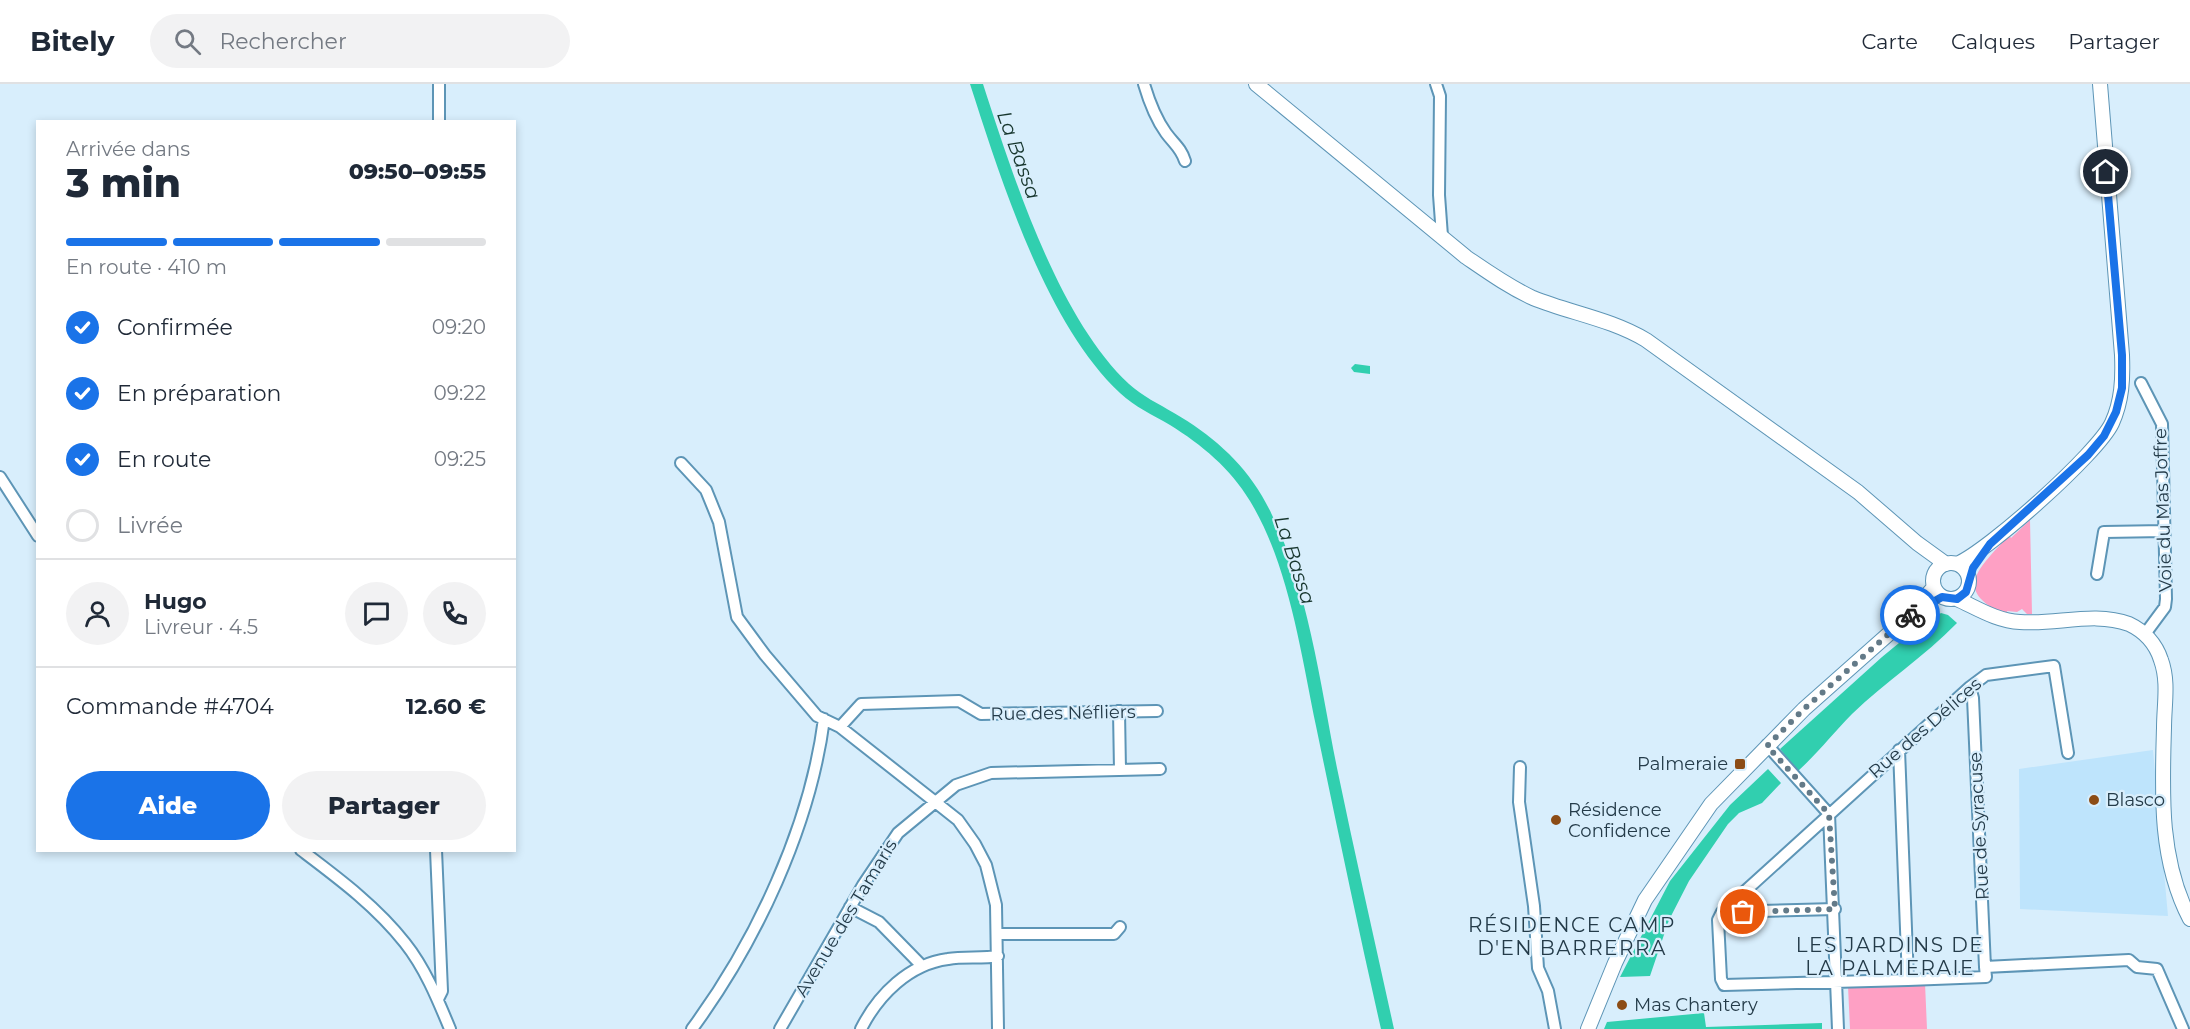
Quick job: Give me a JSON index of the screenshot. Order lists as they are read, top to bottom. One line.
{"streets":{"street":["Voie du Mas Joffre","Rue des Néfliers","Rue des Délices","Rue de Syracuse","Avenue des Tamaris"]},"crossings":[["Rue des Délices","Rue de Syracuse"]],"districts":["RÉSIDENCE CAMP D'EN BARRERRA","LES JARDINS DE LA PALMERAIE"],"water":["La Bassa"],"places":{"transit":["Palmeraie"],"other":["Blasco","Résidence Confidence","Mas Chantery"]},"page":{"header":"Bitely","search":"Rechercher","nav":["Carte","Calques","Partager"],"heading":["3 min","Arrivée dans","09:50–09:55"],"panel":["Hugo","Livreur · 4.5","Commande #4704","12.60 €"],"bar":"En route · 410 m","list":[["Confirmée","09:20"],["En préparation","09:22"],["En route","09:25"],"Livrée"],"buttons":["Aide","Partager"]}}
